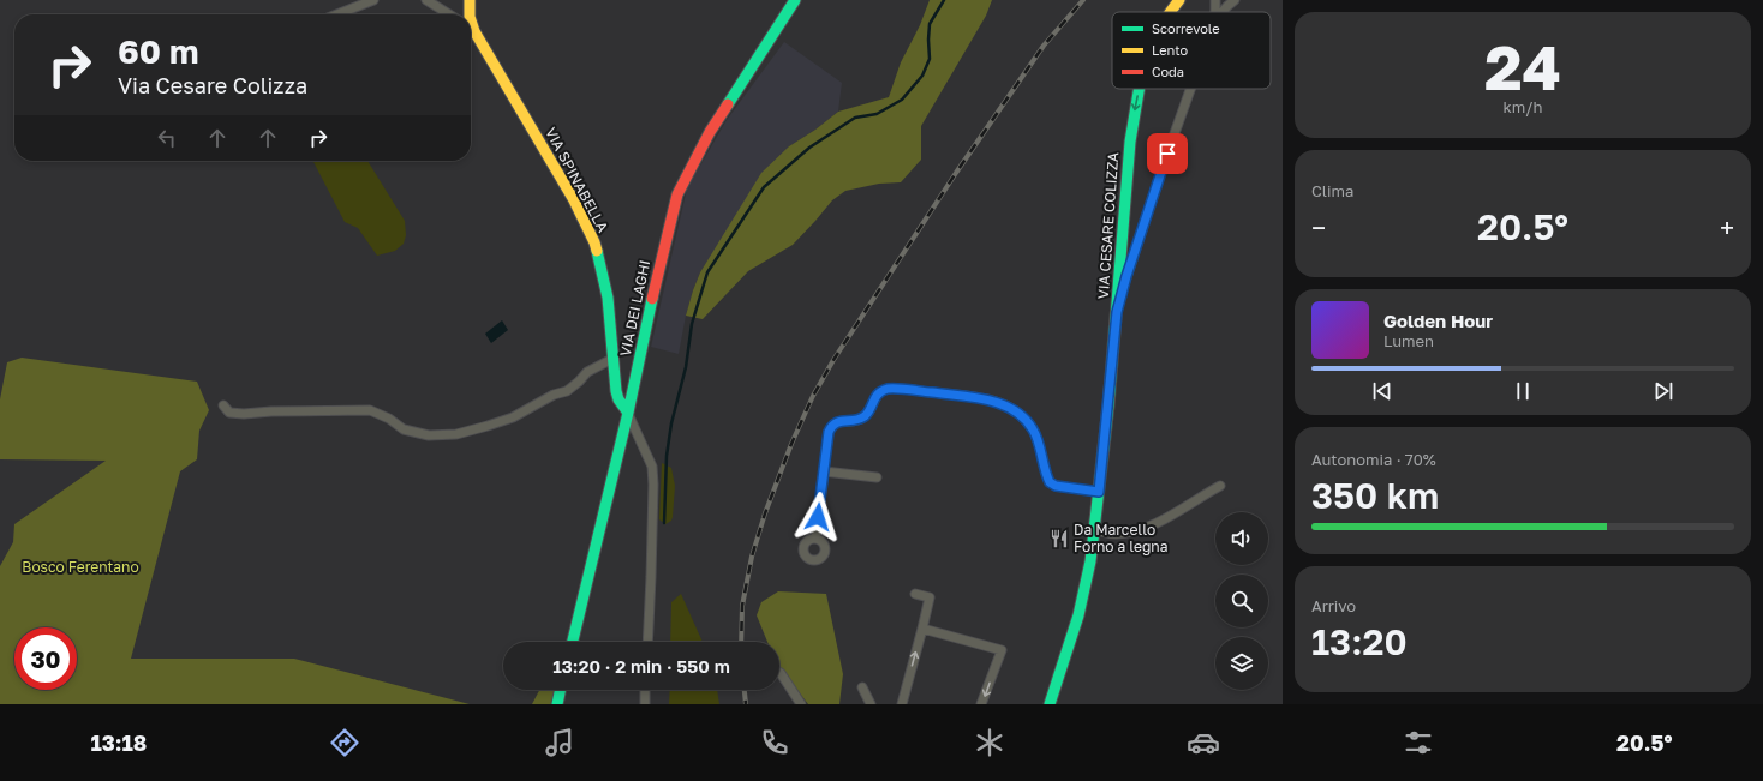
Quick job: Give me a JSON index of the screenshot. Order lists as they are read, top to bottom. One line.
{"streets":{"street":["VIA SPINABELLA","VIA CESARE COLIZZA","VIA DEI LAGHI"]},"crossings":[["VIA SPINABELLA","VIA DEI LAGHI"]],"parks":["Bosco Ferentano"],"places":{"restaurant":["Da Marcello Forno a legna"]},"legend":["Scorrevole","Lento","Coda"],"page":{"tile":[["24","km/h"],"Clima",["Autonomia · 70%","350 km"],["Arrivo","13:20"]],"turn":["60 m","Via Cesare Colizza"],"heat":["−","20.5°","+"],"song":["Golden Hour","Lumen"],"limit":"30","trip":"13:20 · 2 min · 550 m","tabs":["13:18","20.5°"]}}
